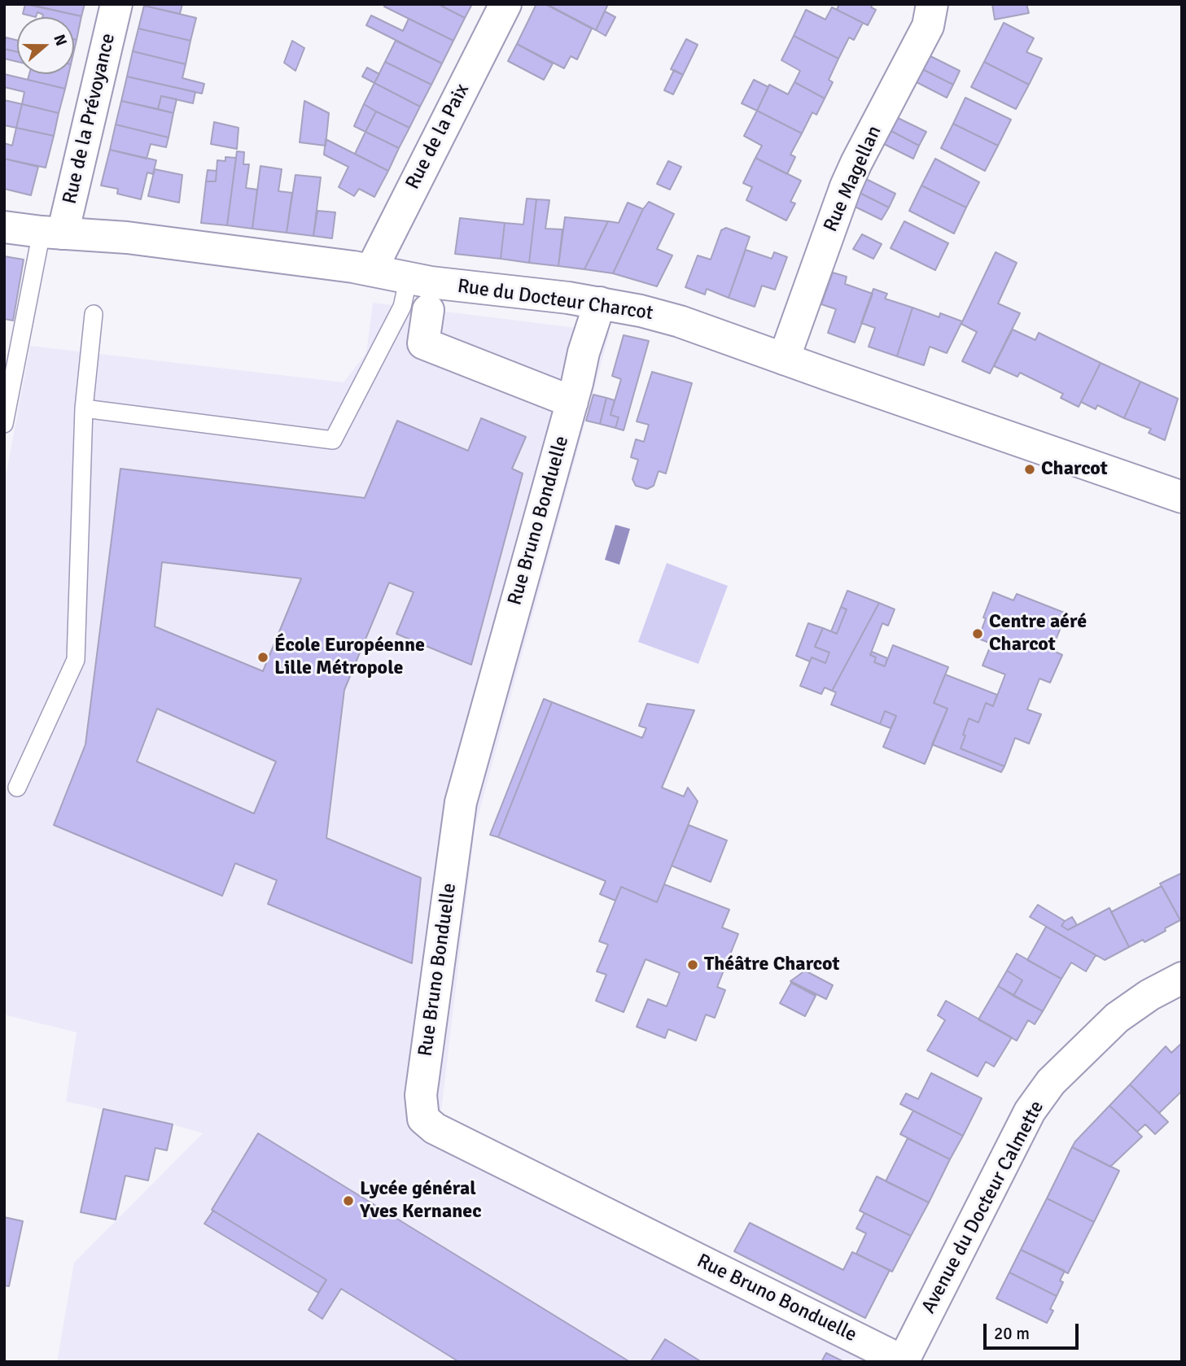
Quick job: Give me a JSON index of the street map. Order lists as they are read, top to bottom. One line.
{"streets":{"street":["Rue de la Prévoyance","Rue de la Paix","Rue Magellan","Rue du Docteur Charcot","Rue Bruno Bonduelle","Avenue du Docteur Calmette"]},"crossings":[["Rue de la Prévoyance","Rue du Docteur Charcot"],["Rue de la Paix","Rue du Docteur Charcot"],["Rue Magellan","Rue du Docteur Charcot"],["Rue du Docteur Charcot","Rue Bruno Bonduelle"],["Rue Bruno Bonduelle","Avenue du Docteur Calmette"]],"places":["Charcot","Centre aéré Charcot","École Européenne Lille Métropole","Théâtre Charcot","Lycée général Yves Kernanec"],"scale_bar":"20 m","north":"right"}
